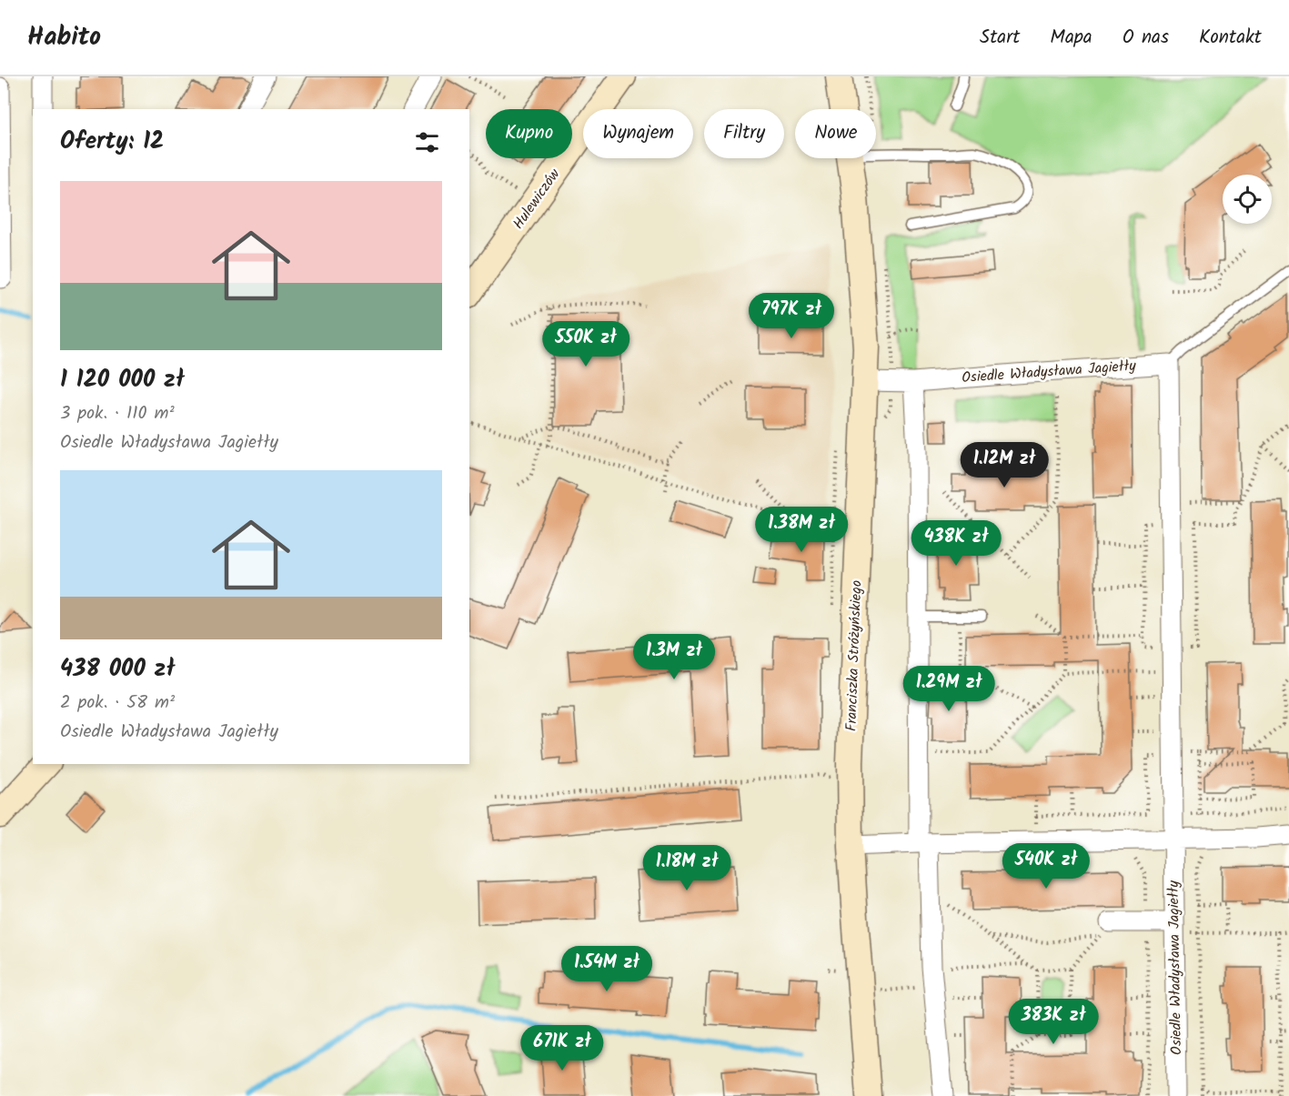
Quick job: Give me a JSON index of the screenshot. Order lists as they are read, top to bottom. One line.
{"streets":{"street":["Hulewiczów","Osiedle Władysława Jagiełły","Franciszka Stróżyńskiego"]},"crossings":[["Osiedle Władysława Jagiełły","Franciszka Stróżyńskiego"]],"page":{"header":"Habito","nav":["Start","Mapa","O nas","Kontakt"],"chip":["Kupno","Wynajem","Filtry","Nowe"],"heading":"Oferty: 12","list":[{"name":"1 120 000 zł","note":"3 pok. · 110 m² · Osiedle Władysława Jagiełły"},{"name":"438 000 zł","note":"2 pok. · 58 m² · Osiedle Władysława Jagiełły"}],"price":["797K zł","550K zł","1.12M zł","1.38M zł","438K zł","1.3M zł","1.29M zł","540K zł","1.18M zł","1.54M zł","383K zł","671K zł"]}}
